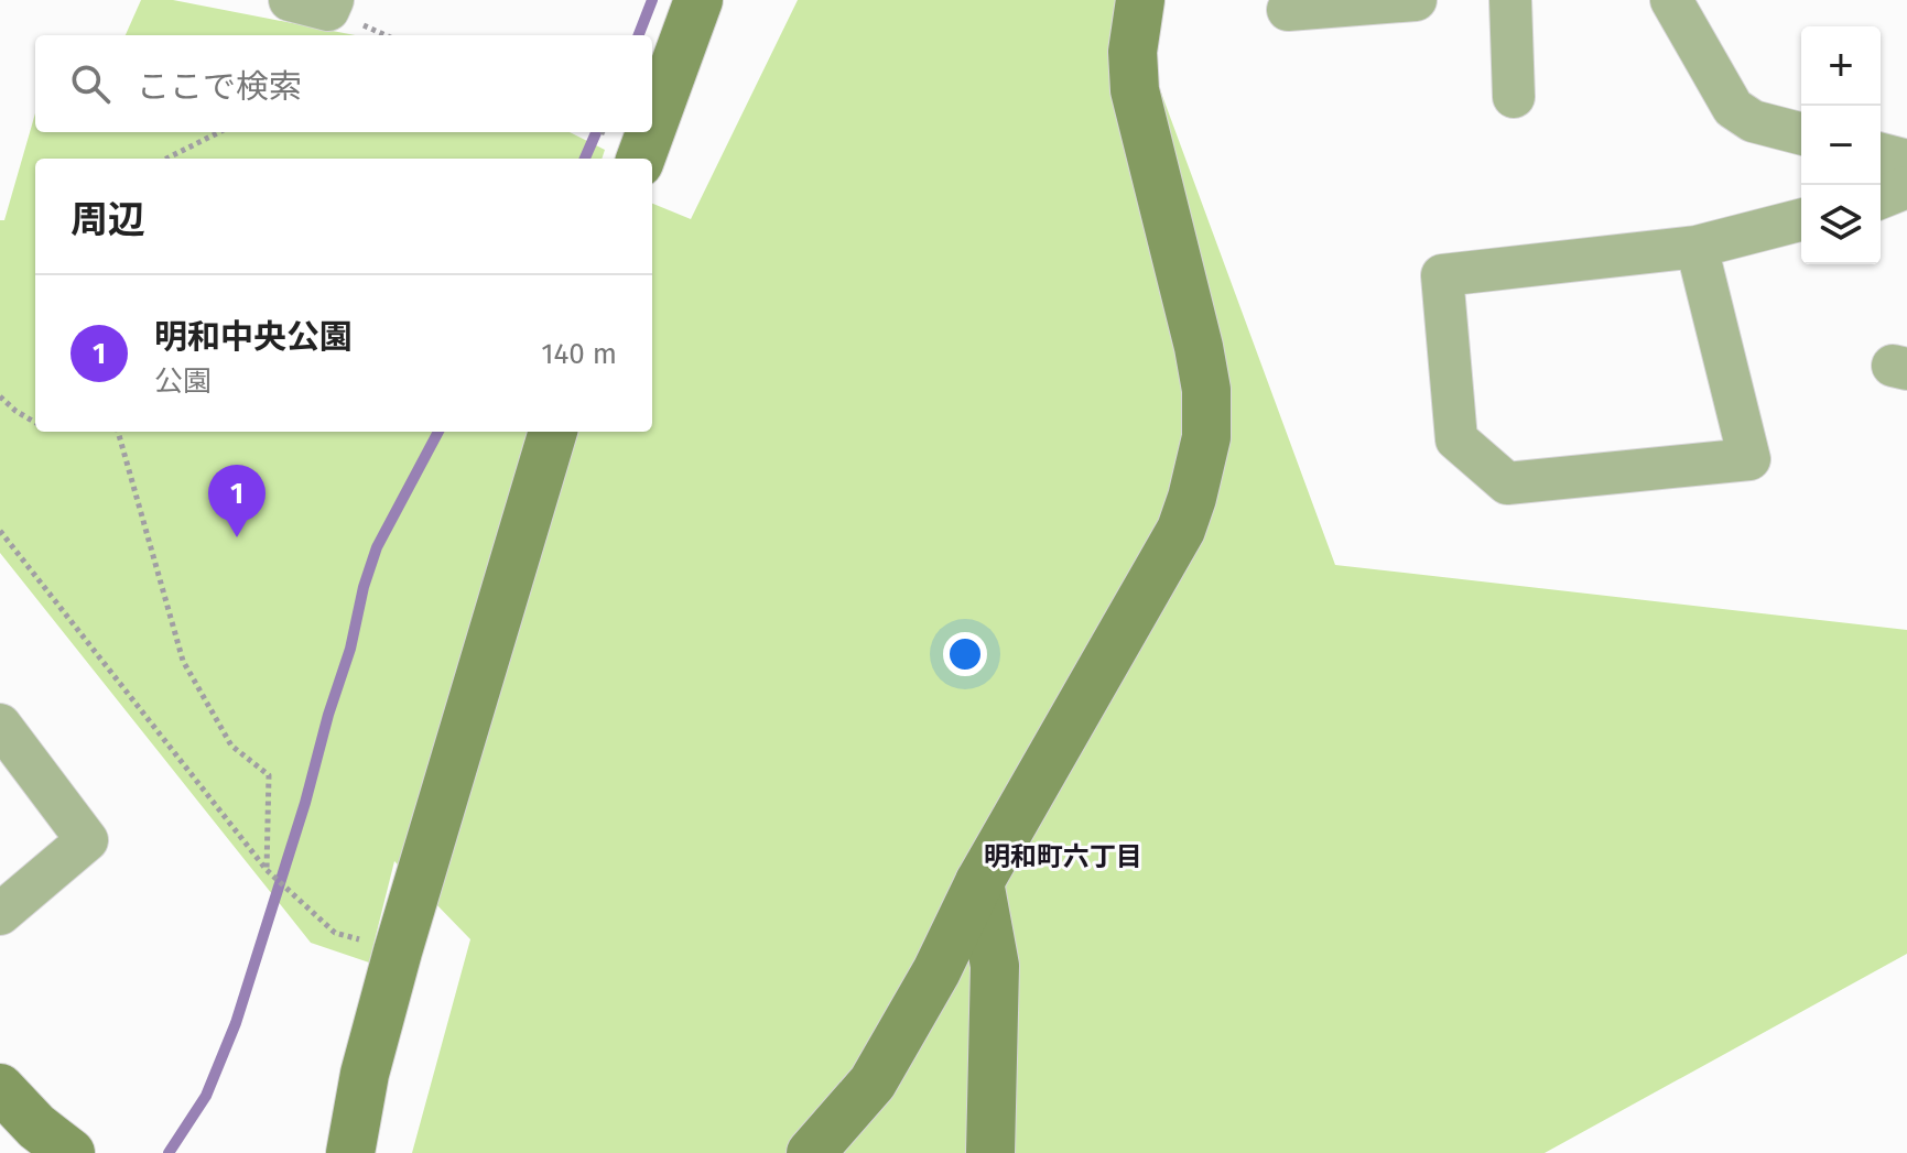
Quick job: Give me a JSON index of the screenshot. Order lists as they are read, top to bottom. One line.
{"districts":["明和町六丁目"],"page":{"map_buttons":["+","−"],"search":"ここで検索","heading":"周辺","list":[{"mark":"1","name":"明和中央公園","note":"公園","value":"140 m"}],"pins":"1"}}
